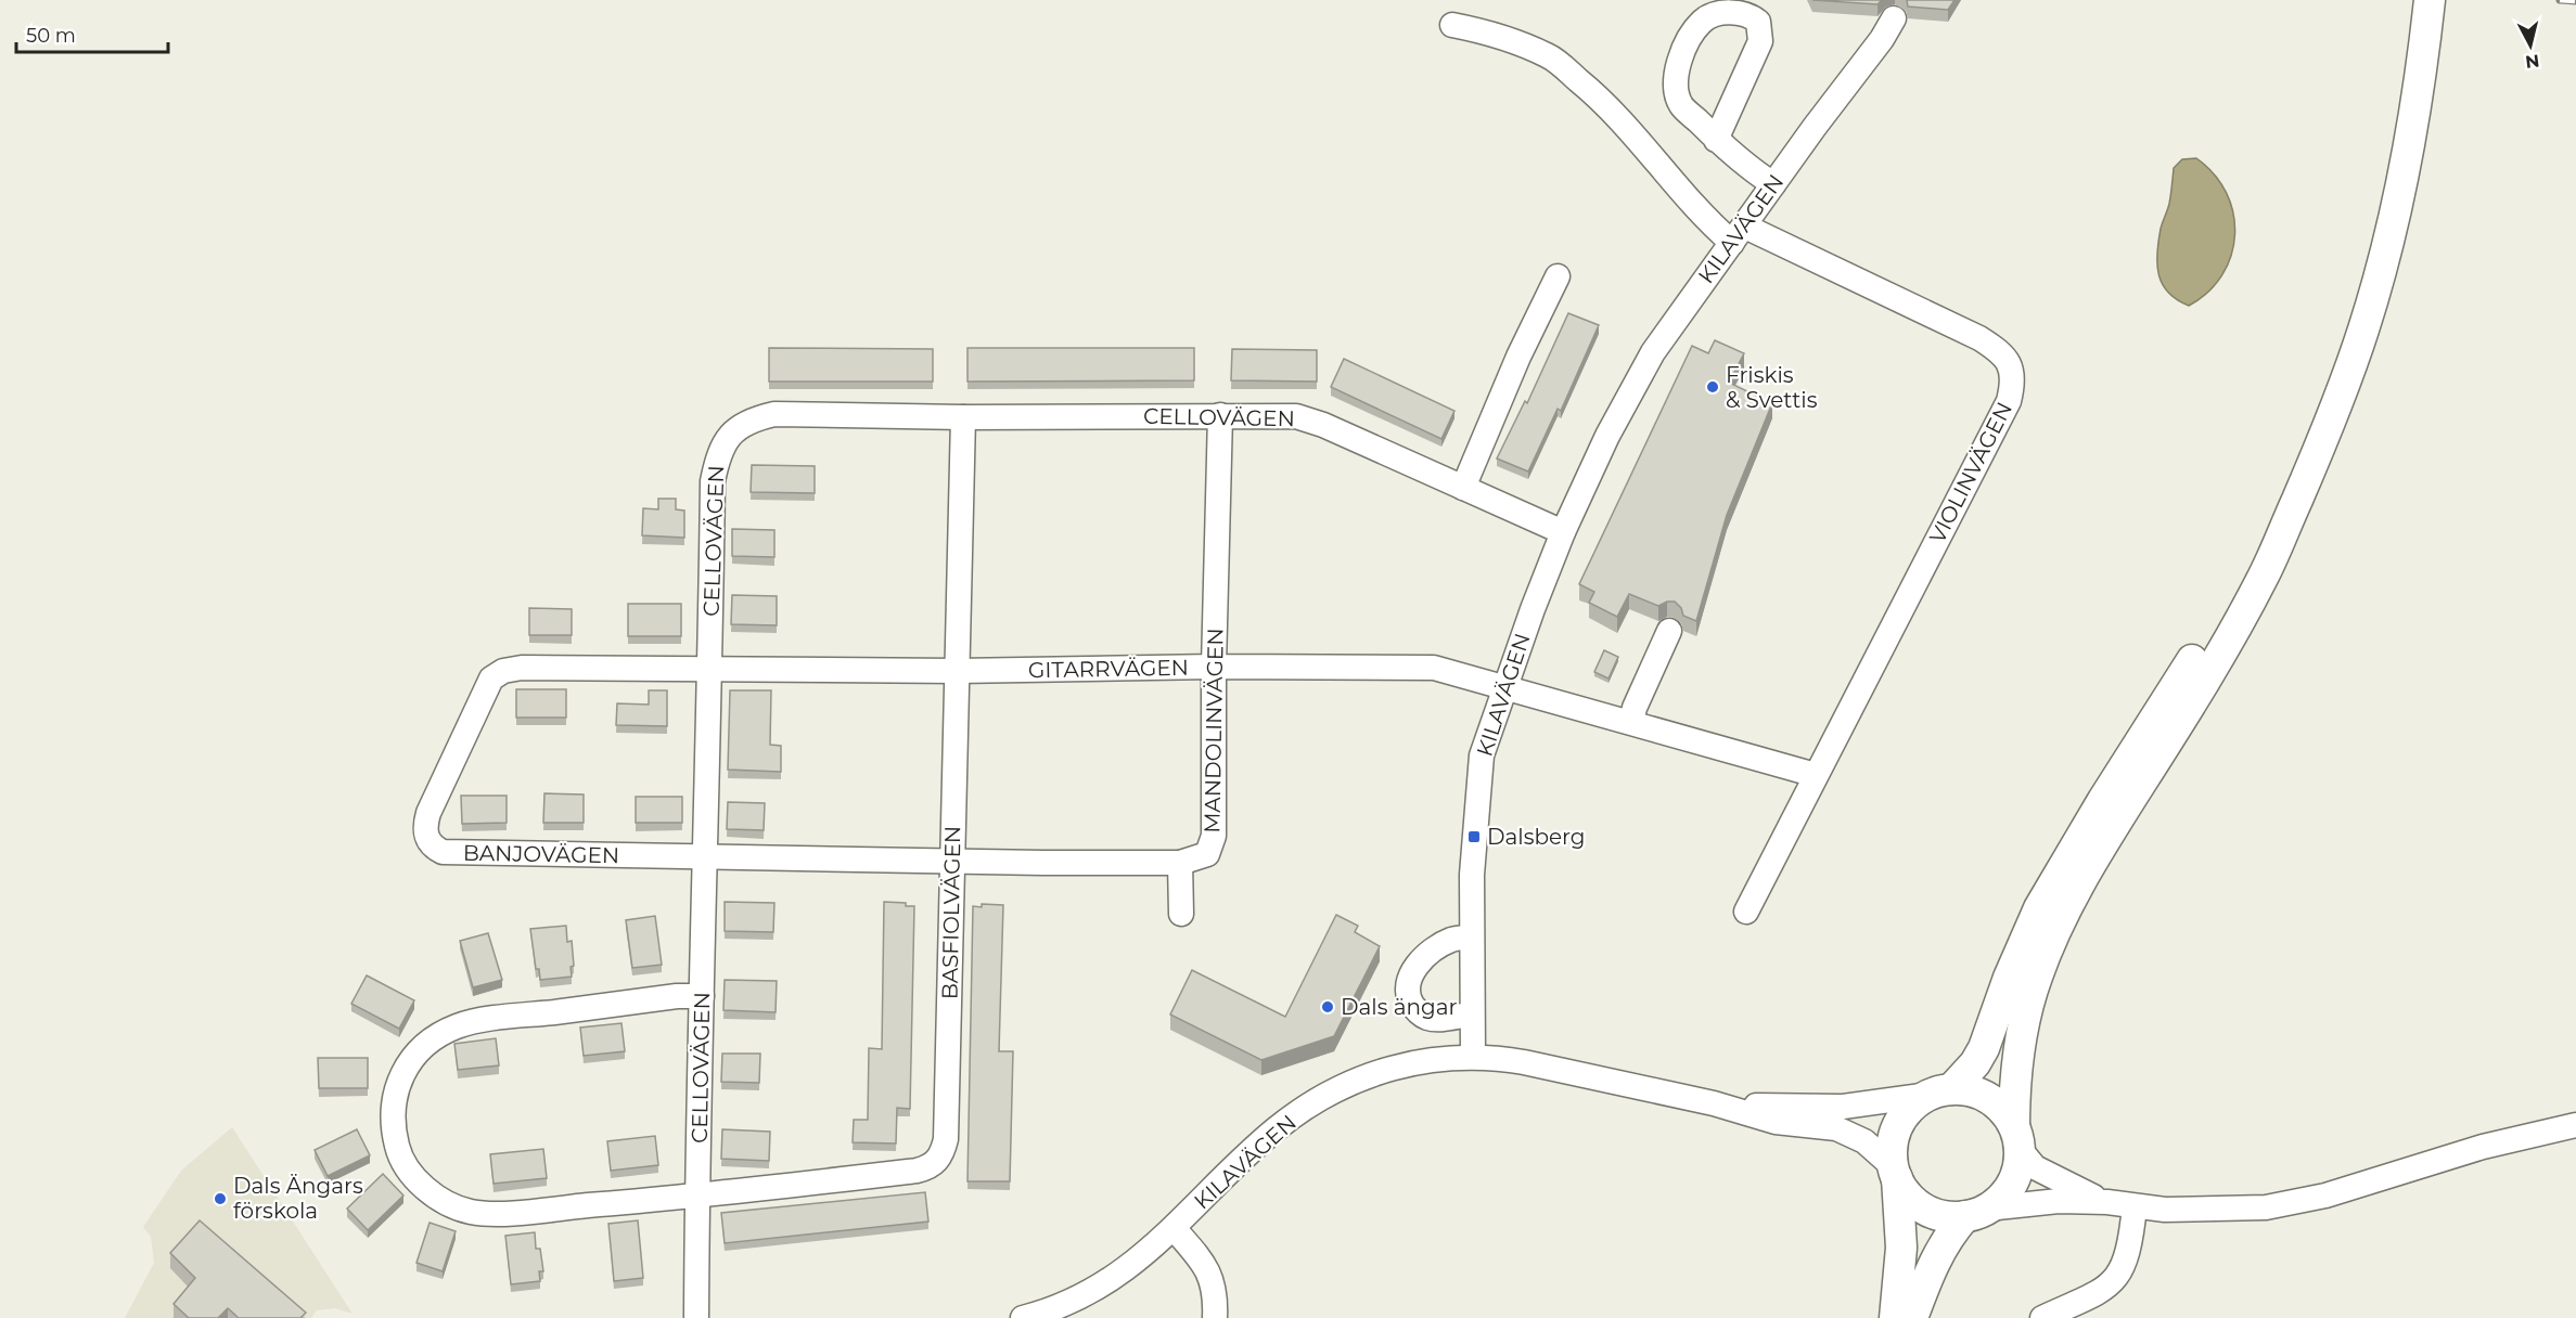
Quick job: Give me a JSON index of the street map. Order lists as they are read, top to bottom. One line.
{"streets":{"street":["KILAVÄGEN","CELLOVÄGEN","VIOLINVÄGEN","GITARRVÄGEN","MANDOLINVÄGEN","BANJOVÄGEN","BASFIOLVÄGEN"]},"crossings":[["KILAVÄGEN","CELLOVÄGEN"],["KILAVÄGEN","VIOLINVÄGEN"],["KILAVÄGEN","GITARRVÄGEN"],["CELLOVÄGEN","GITARRVÄGEN"],["CELLOVÄGEN","MANDOLINVÄGEN"],["CELLOVÄGEN","BANJOVÄGEN"],["CELLOVÄGEN","BASFIOLVÄGEN"],["GITARRVÄGEN","MANDOLINVÄGEN"],["GITARRVÄGEN","BANJOVÄGEN"],["GITARRVÄGEN","BASFIOLVÄGEN"],["MANDOLINVÄGEN","BANJOVÄGEN"],["MANDOLINVÄGEN","BASFIOLVÄGEN"]],"places":{"other":["Friskis & Svettis","Dals ängar","Dals Ängars förskola"],"transit":["Dalsberg"]},"scale_bar":"50 m","north":"bottom"}
